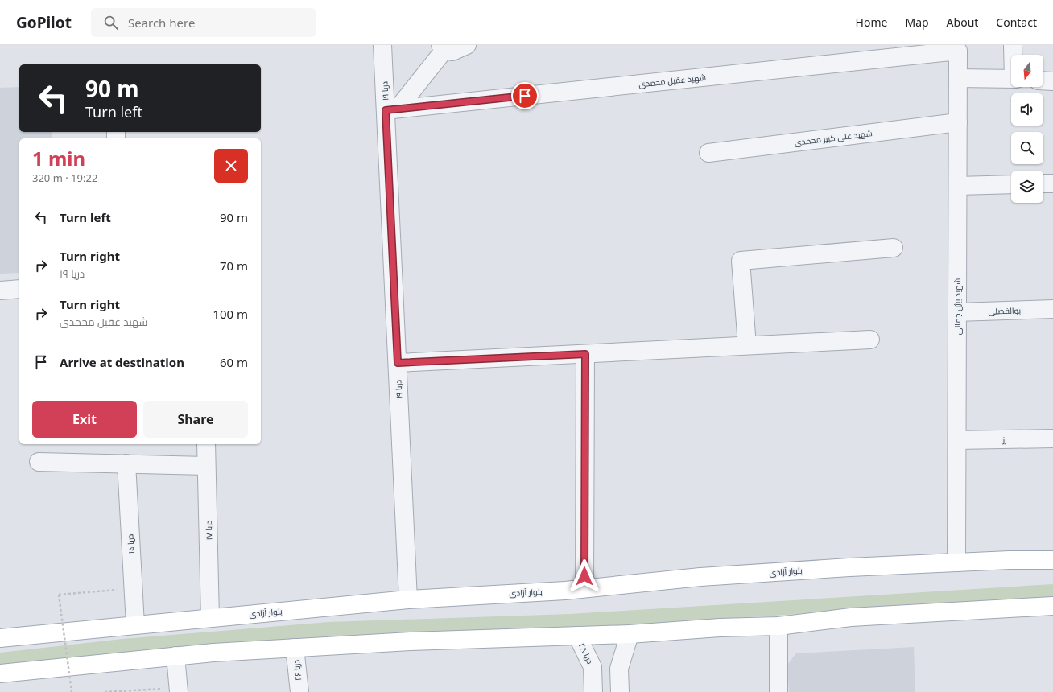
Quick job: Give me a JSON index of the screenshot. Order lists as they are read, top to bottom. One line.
{"streets":{"main road":["بلوار آزادی"],"street":["شهید عقیل محمدی","دریا ۱۹","شهید علی کبیر محمدی","شهید بیژن جمالی","ابوالفضلی","رز","دریا ۱۷","دریا ۱۵","دریا ۲۸","دریا ۲۶"]},"crossings":[["شهید عقیل محمدی","دریا ۱۹"],["شهید عقیل محمدی","شهید بیژن جمالی"],["دریا ۱۹","بلوار آزادی"],["شهید علی کبیر محمدی","شهید بیژن جمالی"],["شهید بیژن جمالی","ابوالفضلی"],["شهید بیژن جمالی","رز"],["شهید بیژن جمالی","بلوار آزادی"],["دریا ۱۷","بلوار آزادی"],["دریا ۱۵","بلوار آزادی"]],"north":"bottom","page":{"header":"GoPilot","search":"Search here","nav":["Home","Map","About","Contact"],"turn":["90 m","Turn left"],"heading":["1 min","320 m · 19:22"],"list":[{"name":"Turn left","value":"90 m"},{"name":"Turn right","note":"دریا ۱۹","value":"70 m"},{"name":"Turn right","note":"شهید عقیل محمدی","value":"100 m"},{"name":"Arrive at destination","value":"60 m"}],"buttons":["Exit","Share"]}}
